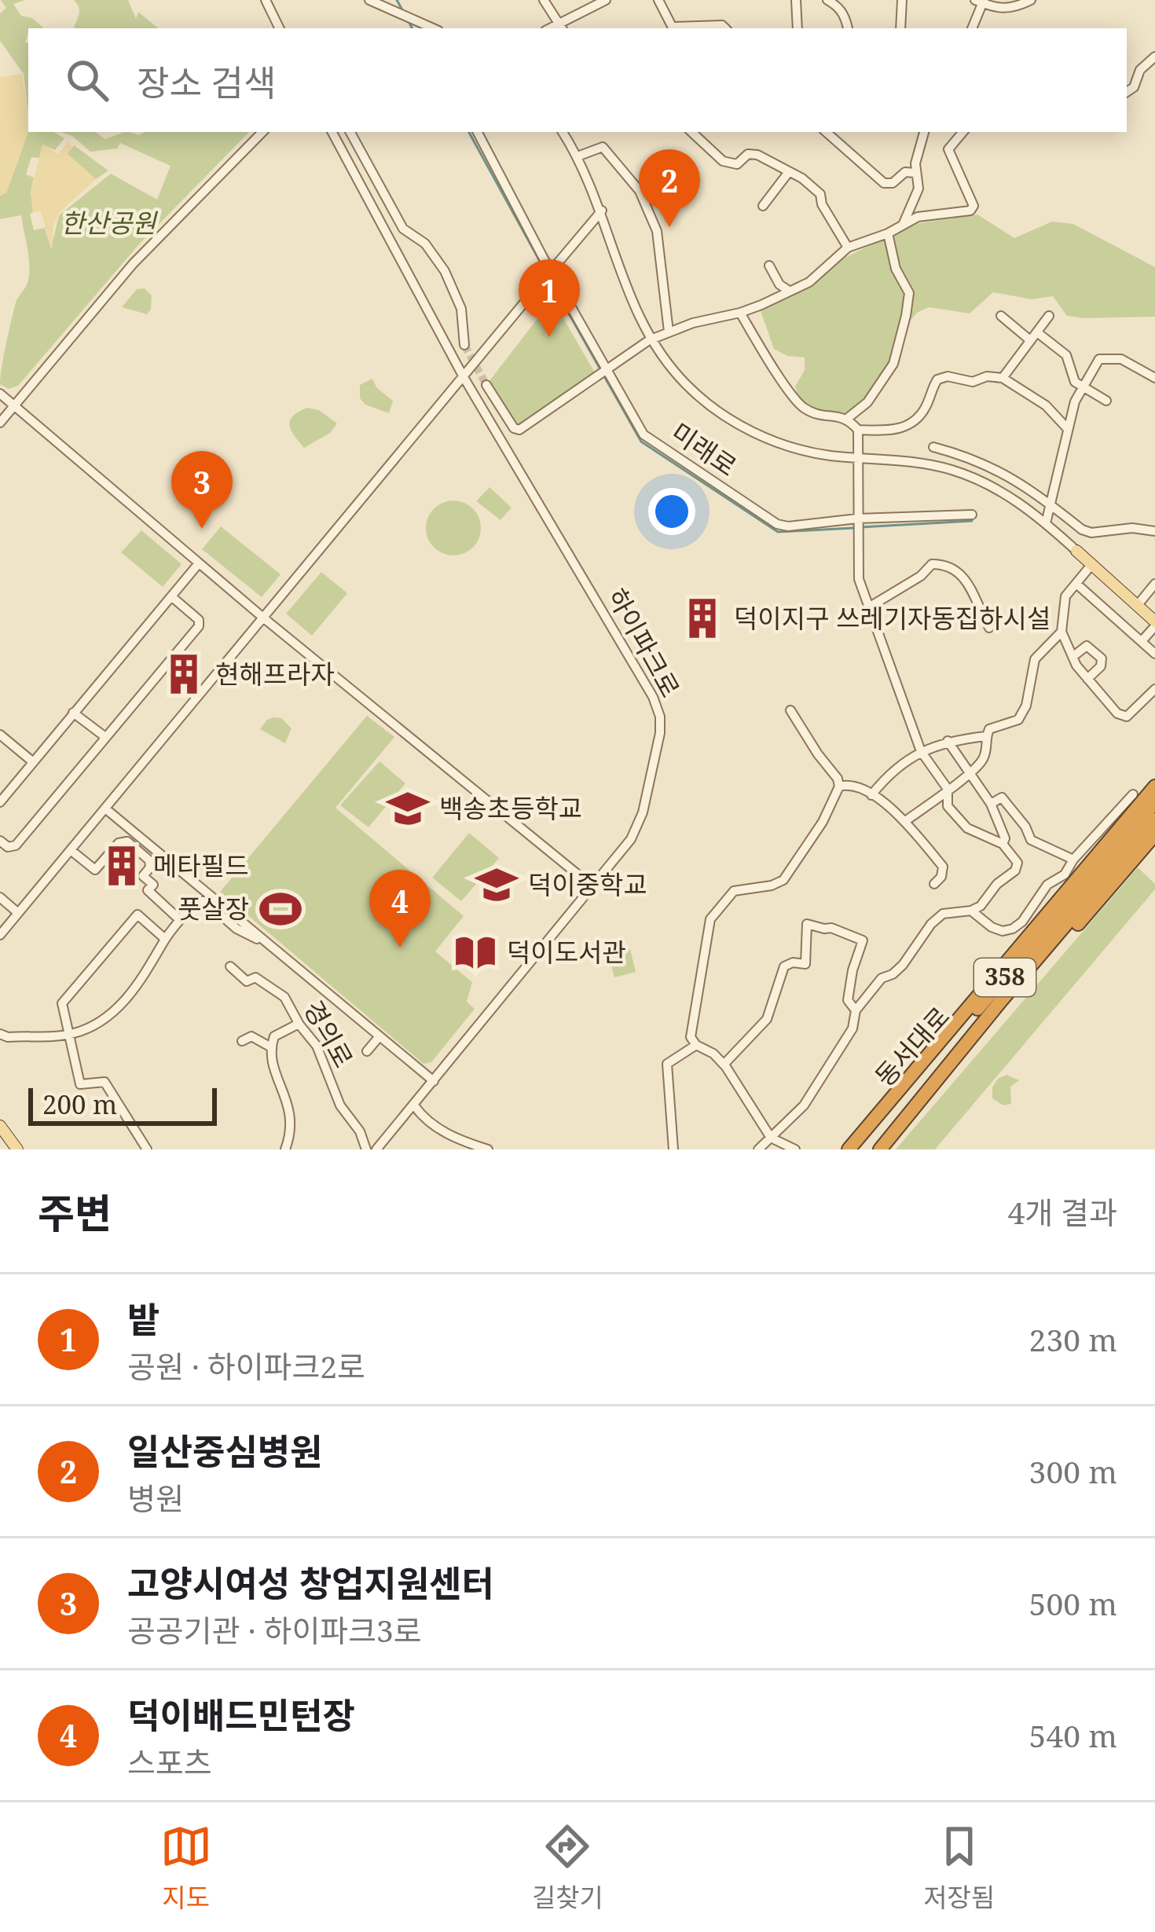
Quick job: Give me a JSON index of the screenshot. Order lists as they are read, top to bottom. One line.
{"streets":{"highway":["358","동서대로"],"main road":["미래로"],"street":["하이파크로","경의로"]},"parks":["한산공원"],"places":{"building":["덕이지구 쓰레기자동집하시설","현해프라자","메타필드"],"school or university":["백송초등학교","덕이중학교"],"sports":["풋살장"],"library":["덕이도서관"]},"scale_bar":"200 m","page":{"search":"장소 검색","pins":["2","1","3","4"],"scale":"200 m","heading":["주변","4개 결과"],"list":[{"mark":"1","name":"밭","note":"공원 · 하이파크2로","value":"230 m"},{"mark":"2","name":"일산중심병원","note":"병원","value":"300 m"},{"mark":"3","name":"고양시여성 창업지원센터","note":"공공기관 · 하이파크3로","value":"500 m"},{"mark":"4","name":"덕이배드민턴장","note":"스포츠","value":"540 m"}],"nav":["지도","길찾기","저장됨"]}}
